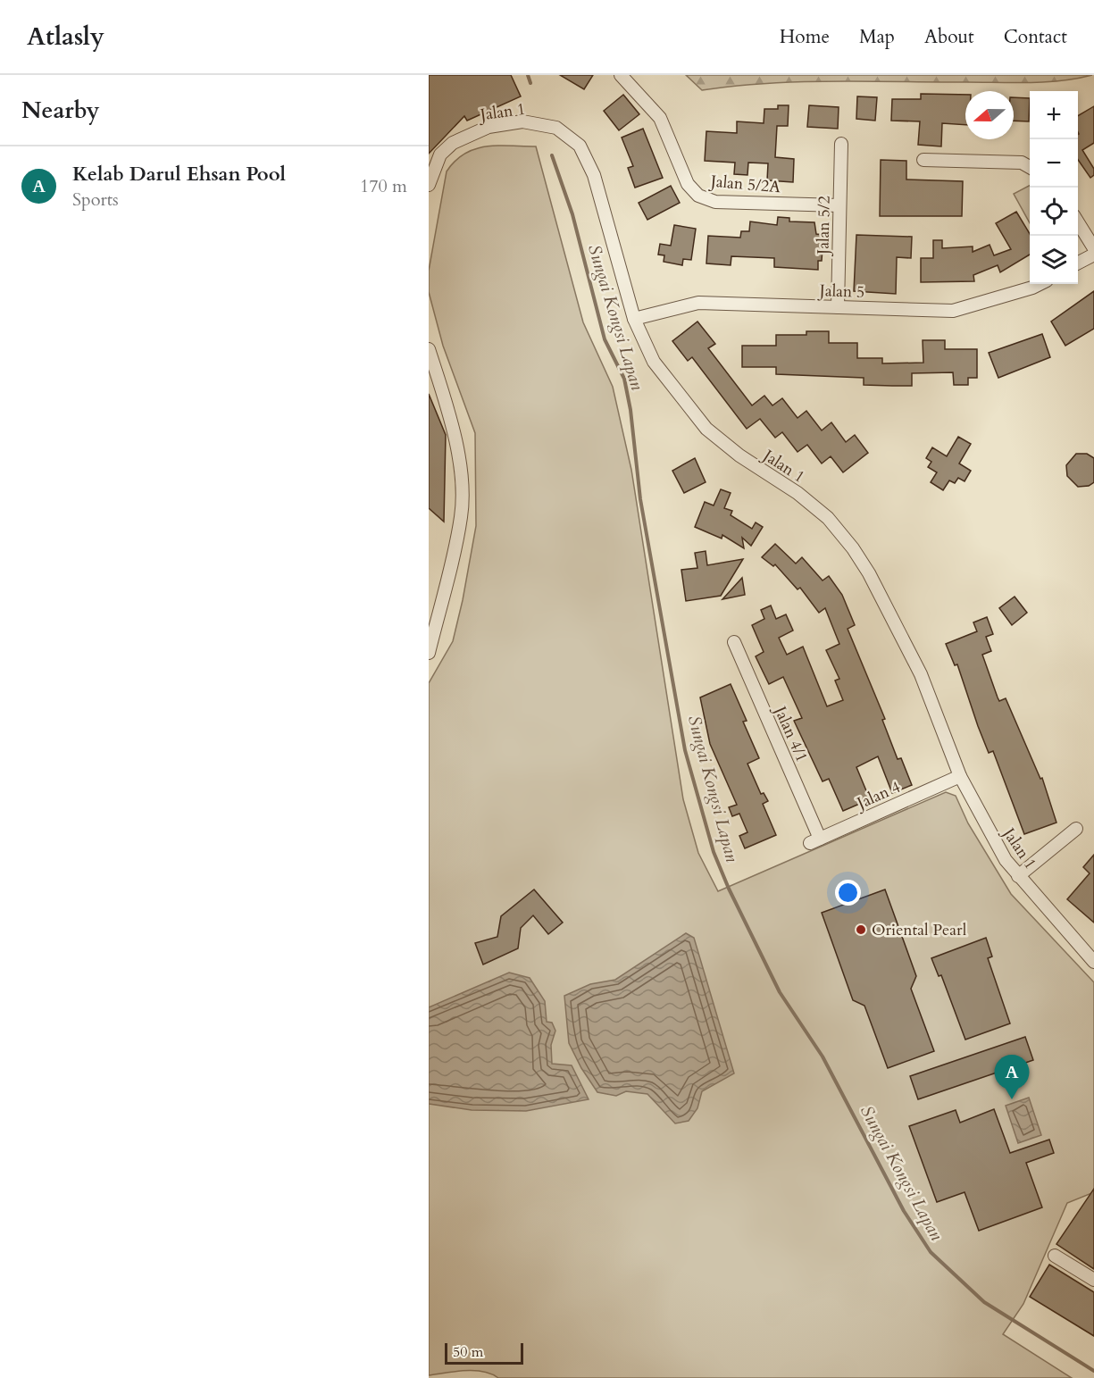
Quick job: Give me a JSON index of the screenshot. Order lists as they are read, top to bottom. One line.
{"streets":{"street":["Jalan 1","Jalan 5/2A","Jalan 5/2","Jalan 5","Jalan 4/1","Jalan 4"]},"crossings":[["Jalan 1","Jalan 5"],["Jalan 1","Jalan 4"],["Jalan 5/2A","Jalan 5/2"],["Jalan 5/2","Jalan 5"],["Jalan 4/1","Jalan 4"]],"water":["Sungai Kongsi Lapan"],"places":["Oriental Pearl"],"scale_bar":"50 m","north":"left","page":{"header":"Atlasly","nav":["Home","Map","About","Contact"],"heading":"Nearby","map_buttons":["+","−"],"list":[{"mark":"A","name":"Kelab Darul Ehsan Pool","note":"Sports","value":"170 m"}],"pins":"A","scale":"50 m"}}
